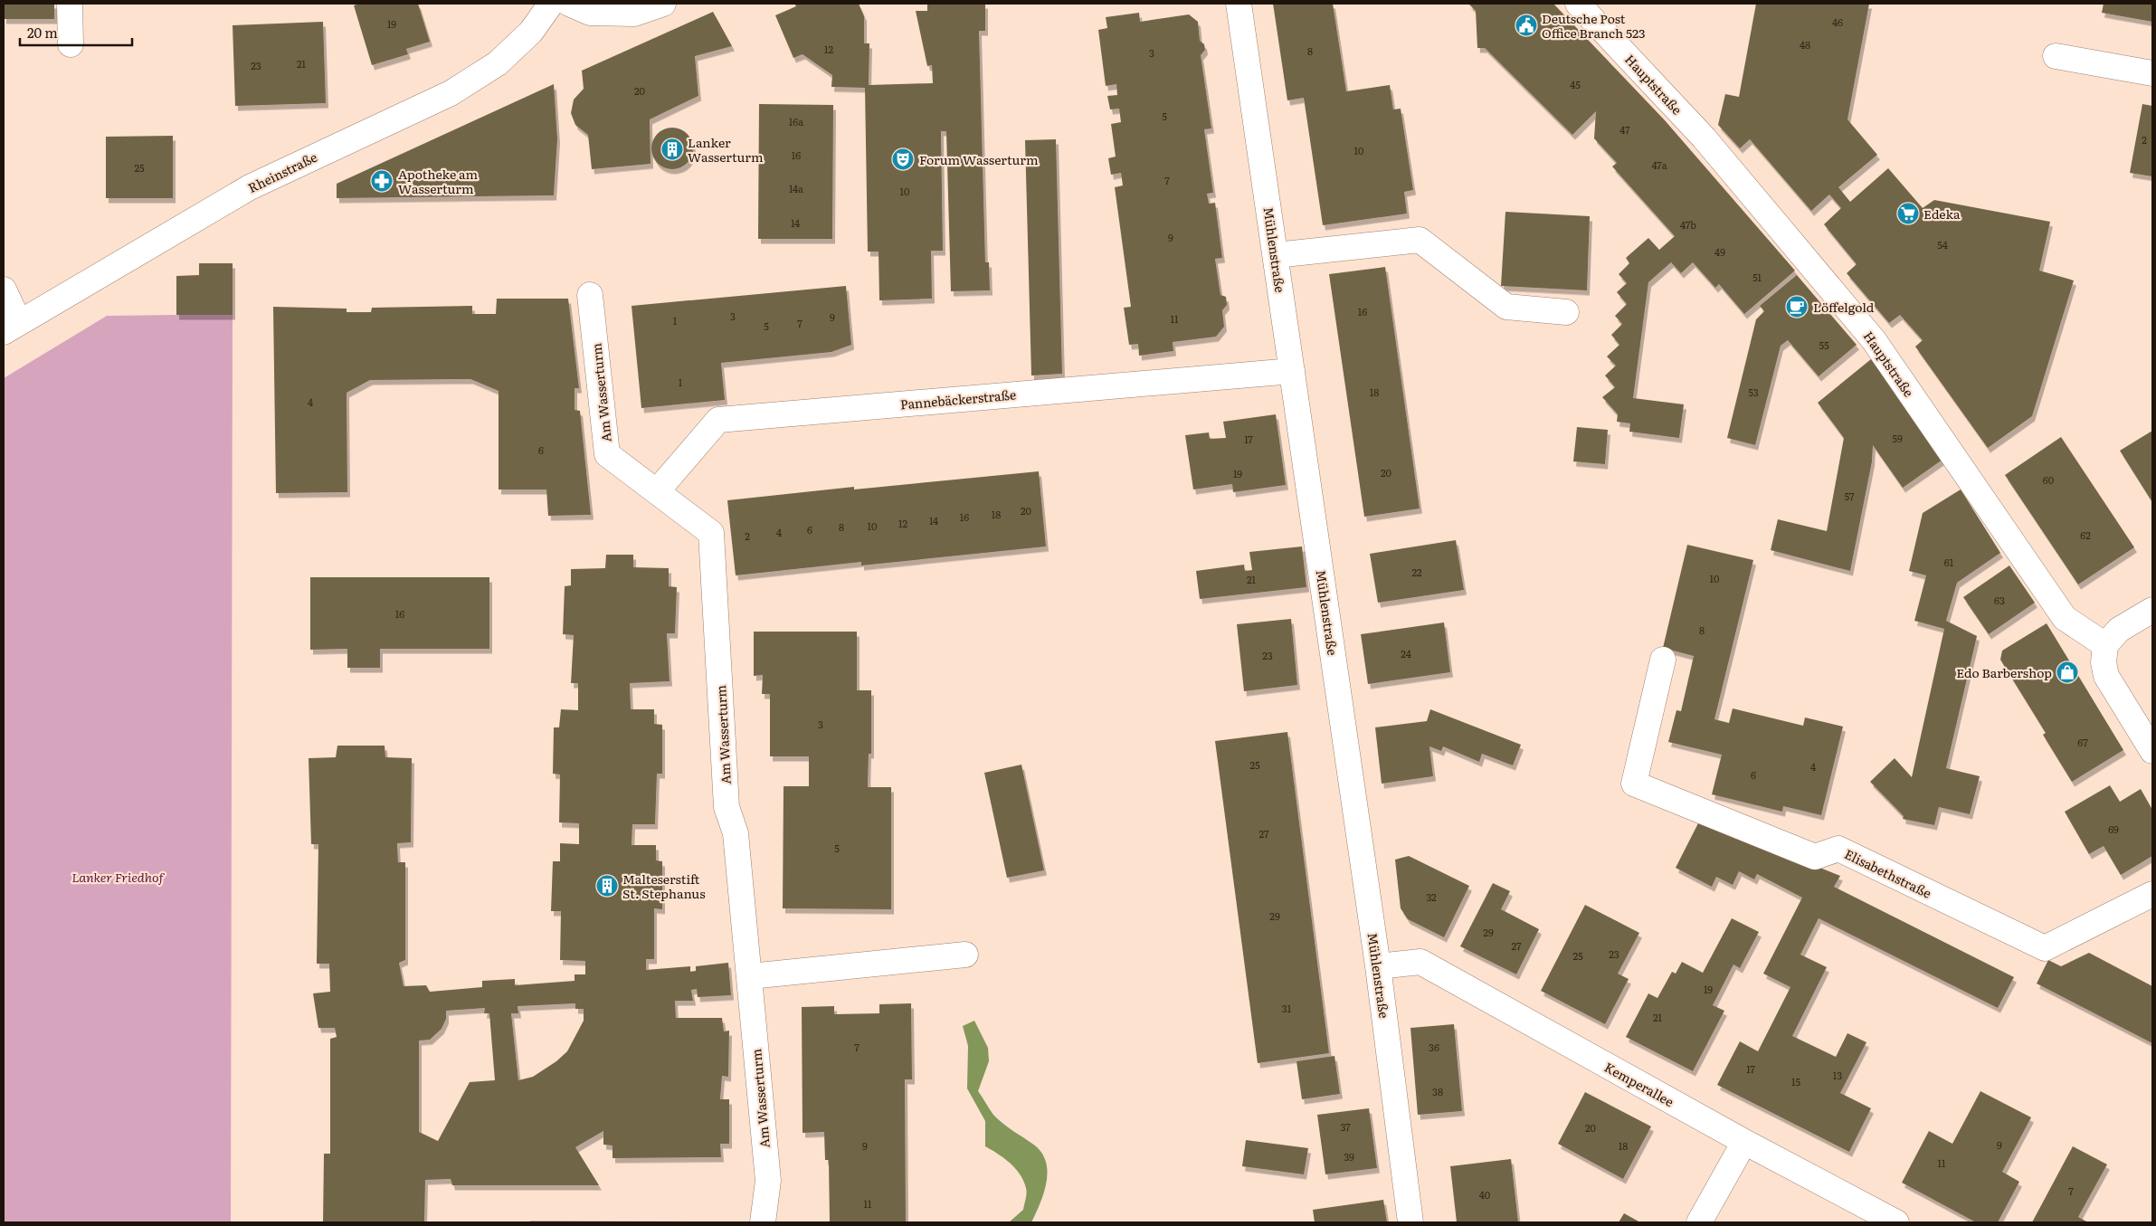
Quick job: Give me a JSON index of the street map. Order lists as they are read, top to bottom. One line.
{"streets":{"street":["Hauptstraße","Rheinstraße","Mühlenstraße","Am Wasserturm","Pannebäckerstraße","Elisabethstraße","Kemperallee"]},"crossings":[["Mühlenstraße","Pannebäckerstraße"],["Mühlenstraße","Kemperallee"],["Am Wasserturm","Pannebäckerstraße"]],"parks":["Lanker Friedhof"],"places":{"public building":["Deutsche Post Office Branch 523"],"building":["Lanker Wasserturm","Malteserstift St. Stephanus"],"theatre":["Forum Wasserturm"],"pharmacy":["Apotheke am Wasserturm"],"supermarket":["Edeka"],"cafe":["Löffelgold"],"shop":["Edo Barbershop"]},"house_numbers":["46","19","48","12","8","3","21","23","45","20","5","16a","47","2","10","16","47a","25","7","14a","10","14","47b","9","54","49","51","16","3","9","11","1","7","5","55","1","18","53","4","59","17","6","20","19","60","57","20","18","16","14","12","10","8","6","4","62","2","61","22","10","21","63","16","8","24","23","3","67","25","4","6","69","27","5","32","29","29","27","23","25","19","31","21","7","36","17","13","15","38","37","20","9","9","18","39","11","7","40","11"],"scale_bar":"20 m"}
